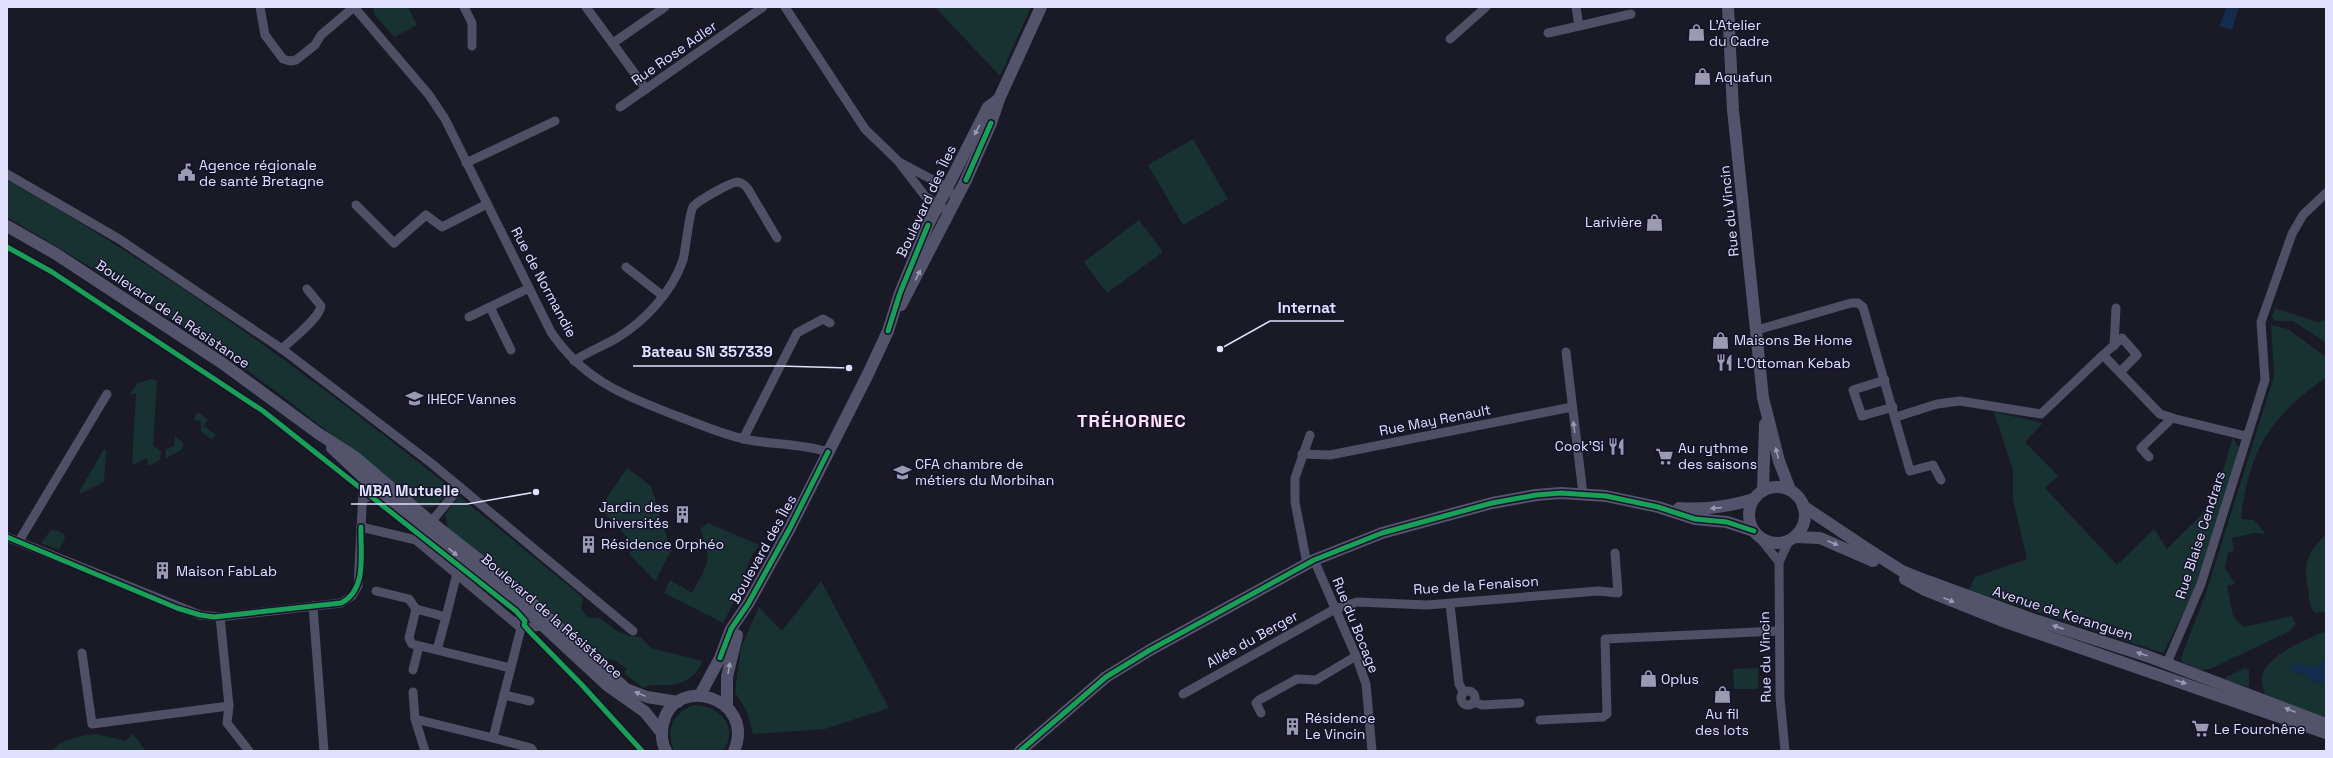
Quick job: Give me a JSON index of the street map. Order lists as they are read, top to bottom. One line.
{"streets":{"main road":["Boulevard des Îles","Rue du Vincin","Boulevard de la Résistance","Avenue de Keranguen"],"street":["Rue Rose Adler","Rue de Normandie","Rue May Renault","Rue Blaise Cendrars","Rue de la Fenaison","Rue du Bocage","Allée du Berger"]},"crossings":[["Boulevard des Îles","Rue de Normandie"],["Rue du Vincin","Avenue de Keranguen"],["Rue May Renault","Rue du Bocage"],["Rue Blaise Cendrars","Avenue de Keranguen"],["Rue de la Fenaison","Rue du Bocage"],["Rue de la Fenaison","Allée du Berger"],["Rue du Bocage","Allée du Berger"]],"districts":["TRÉHORNEC"],"places":{"shop":["L'Atelier du Cadre","Aquafun","Larivière","Maisons Be Home","Oplus","Au fil des lots"],"public building":["Agence régionale de santé Bretagne"],"other":["Internat","Bateau SN 357339","MBA Mutuelle"],"restaurant":["L'Ottoman Kebab","Cook'Si"],"school or university":["IHECF Vannes","CFA chambre de métiers du Morbihan"],"supermarket":["Au rythme des saisons","Le Fourchêne"],"building":["Jardin des Universités","Résidence Orphéo","Maison FabLab","Résidence Le Vincin"]}}
